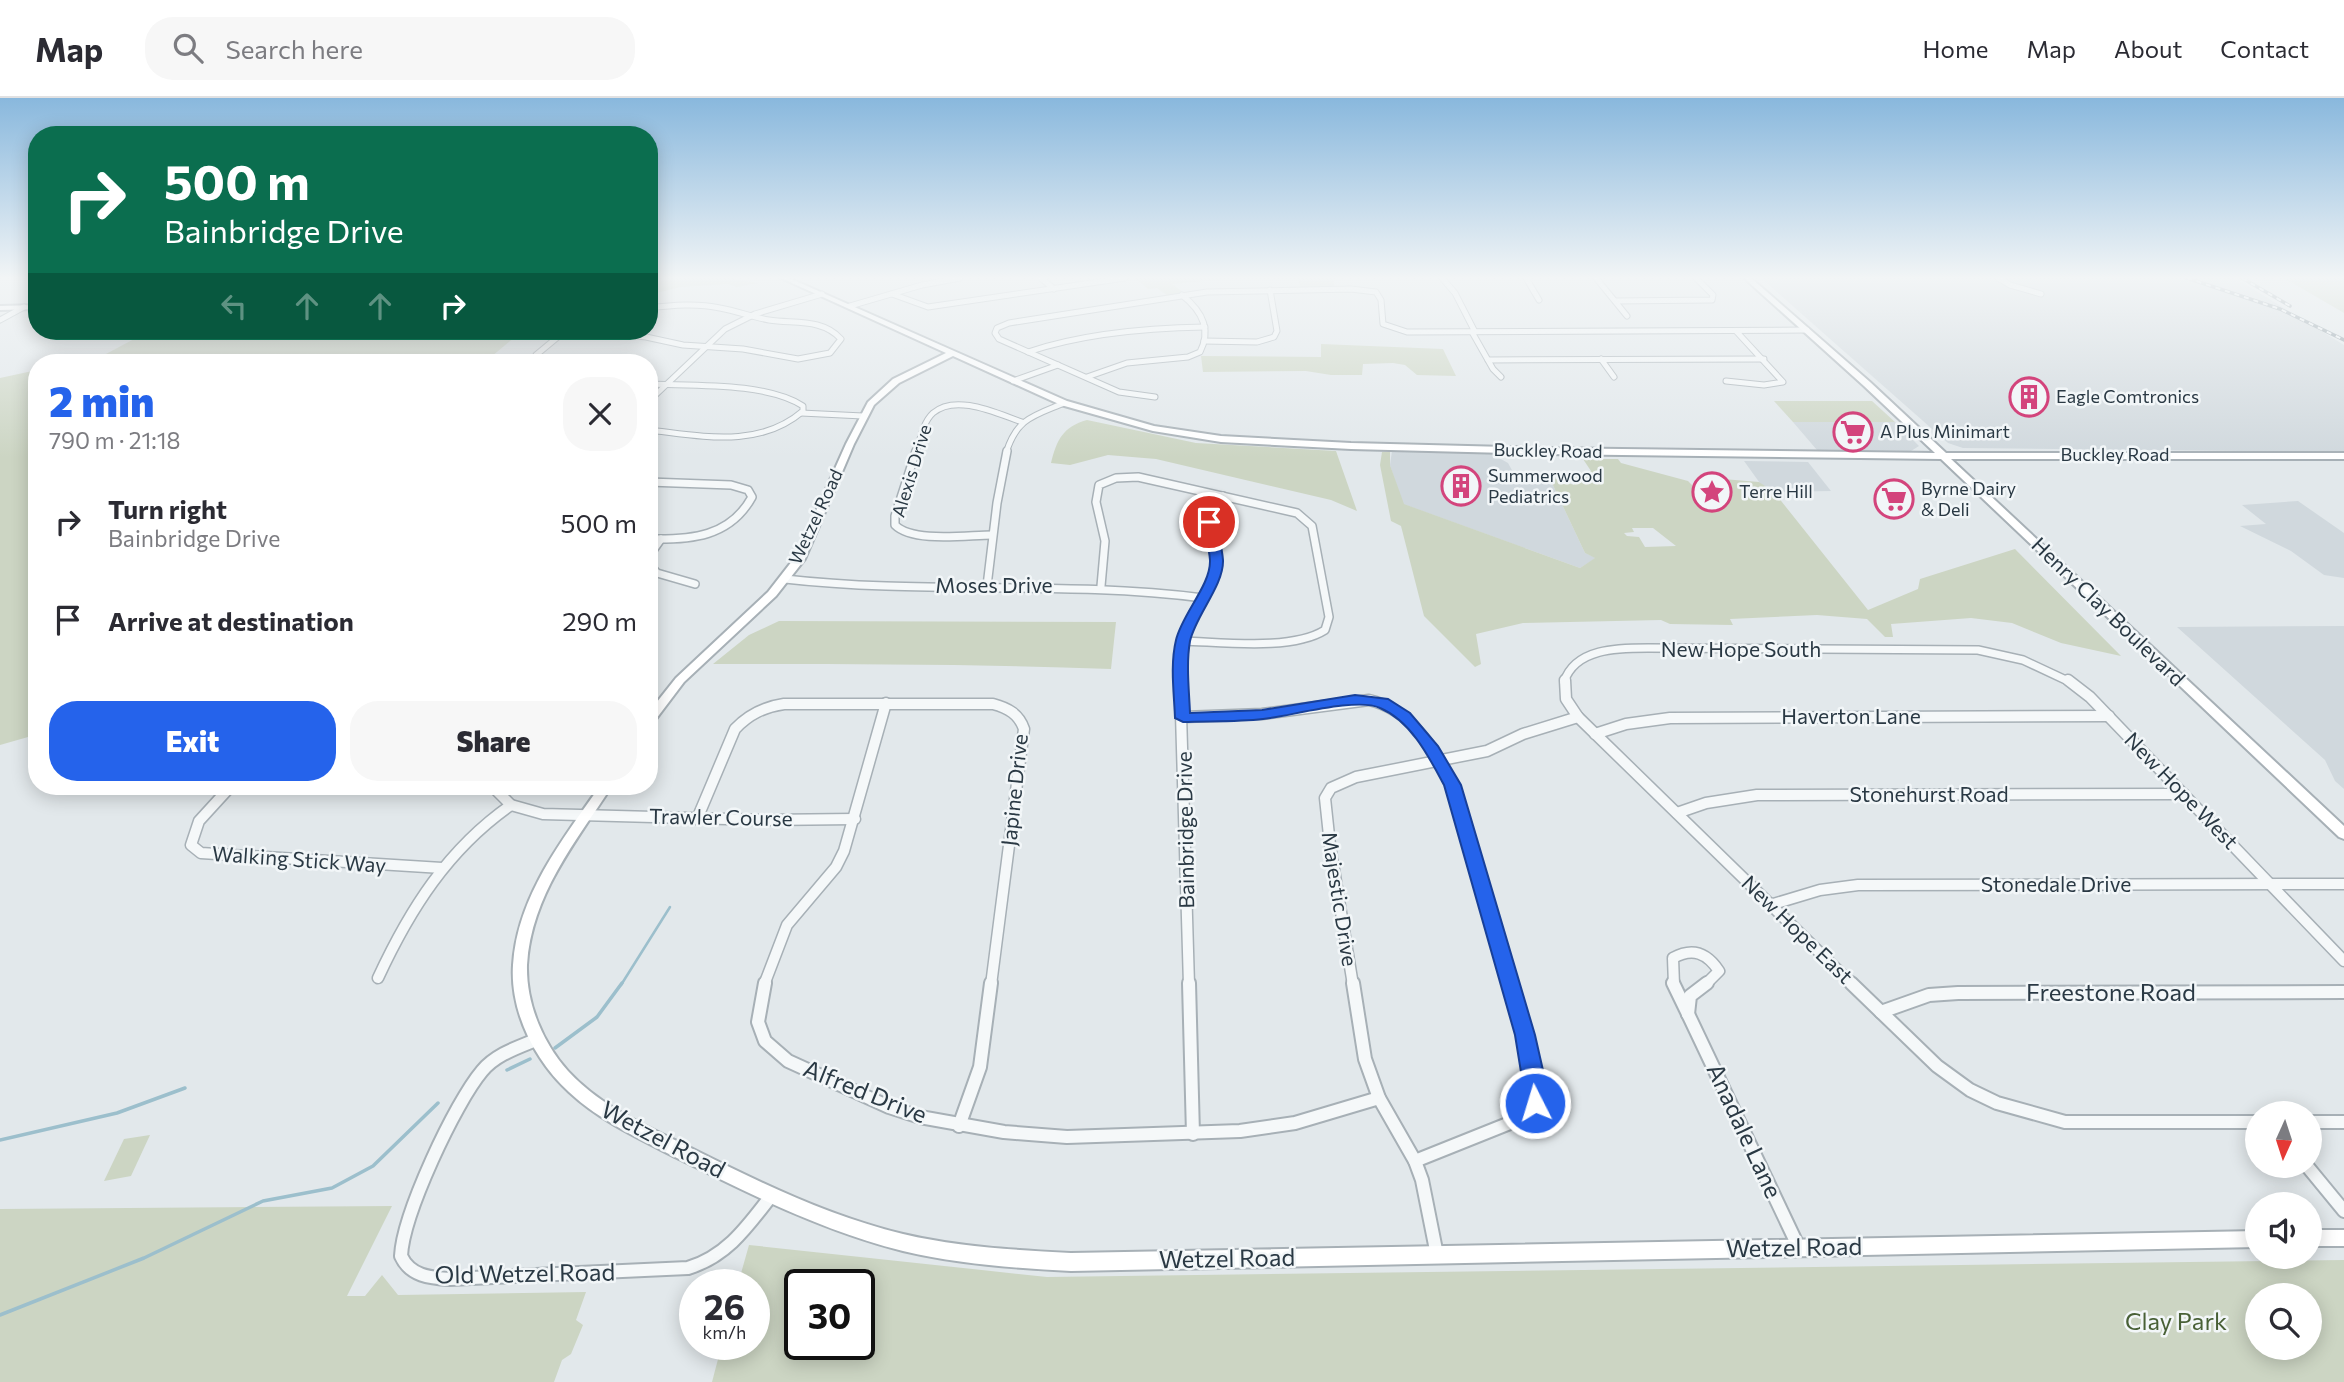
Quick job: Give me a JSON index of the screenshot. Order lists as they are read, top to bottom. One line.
{"streets":{"main road":["Buckley Road","Wetzel Road","Henry Clay Boulevard"],"street":["Alexis Drive","Moses Drive","New Hope South","Haverton Lane","Japine Drive","New Hope West","Stonehurst Road","Trawler Course","Bainbridge Drive","Walking Stick Way","Stonedale Drive","Majestic Drive","New Hope East","Freestone Road","Alfred Drive","Anadale Lane","Old Wetzel Road"]},"crossings":[["Buckley Road","Wetzel Road"],["Buckley Road","Henry Clay Boulevard"],["Wetzel Road","Moses Drive"],["Wetzel Road","Trawler Course"],["Wetzel Road","Majestic Drive"],["Wetzel Road","Anadale Lane"],["Wetzel Road","Old Wetzel Road"],["Moses Drive","Bainbridge Drive"],["New Hope South","Haverton Lane"],["New Hope South","New Hope West"],["New Hope South","Majestic Drive"],["New Hope South","New Hope East"],["Haverton Lane","New Hope West"],["Haverton Lane","New Hope East"],["Japine Drive","Trawler Course"],["Japine Drive","Alfred Drive"],["New Hope West","Stonehurst Road"],["New Hope West","Stonedale Drive"],["Stonehurst Road","New Hope East"],["Trawler Course","Alfred Drive"],["Bainbridge Drive","Alfred Drive"],["Stonedale Drive","New Hope East"],["Majestic Drive","Alfred Drive"],["New Hope East","Freestone Road"]],"parks":["Clay Park"],"places":{"building":["Eagle Comtronics","Summerwood Pediatrics"],"supermarket":["A Plus Minimart","Byrne Dairy & Deli"],"place":["Terre Hill"]},"north":"bottom","page":{"header":"Map","search":"Search here","nav":["Home","Map","About","Contact"],"turn":["500 m","Bainbridge Drive"],"heading":["2 min","790 m · 21:18"],"list":[{"name":"Turn right","note":"Bainbridge Drive","value":"500 m"},{"name":"Arrive at destination","value":"290 m"}],"buttons":["Exit","Share"],"speed":"26 km/h","limit":"30"}}
